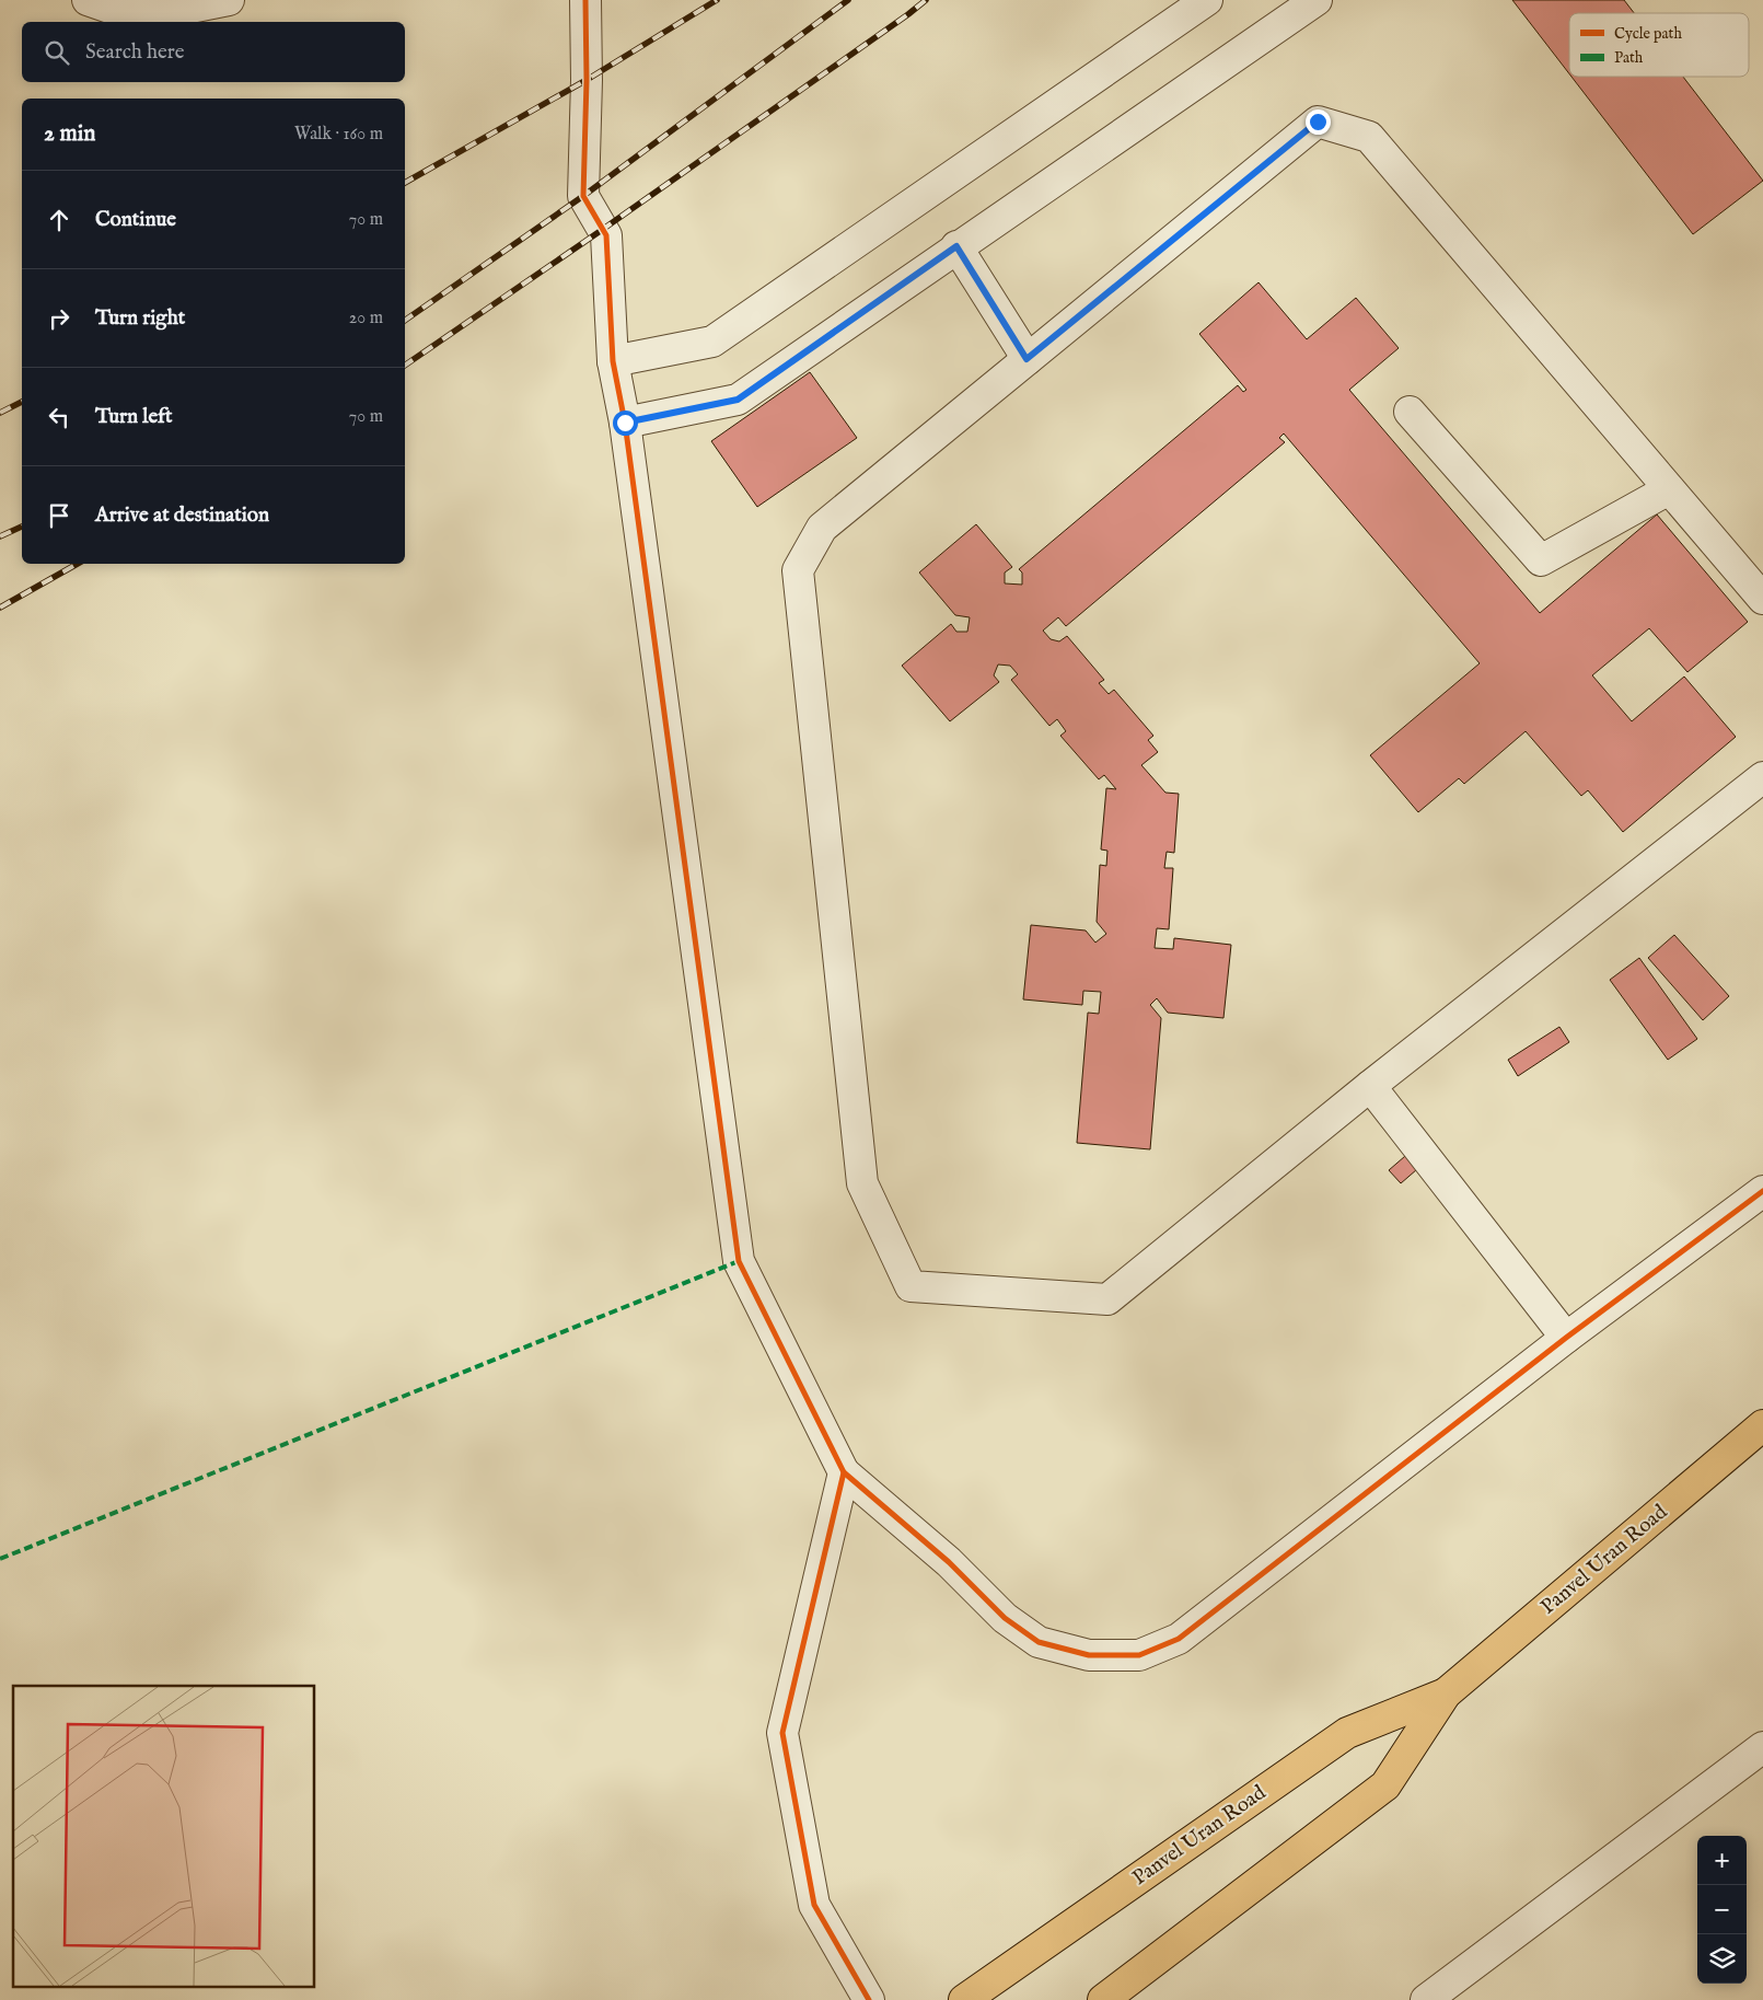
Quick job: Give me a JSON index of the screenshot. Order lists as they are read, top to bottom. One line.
{"streets":{"main road":["Panvel Uran Road"]},"legend":["Cycle path","Path"],"page":{"search":"Search here","heading":["2 min","Walk · 160 m"],"list":[["Continue","70 m"],["Turn right","20 m"],["Turn left","70 m"],"Arrive at destination"],"map_buttons":["+","−"]}}
